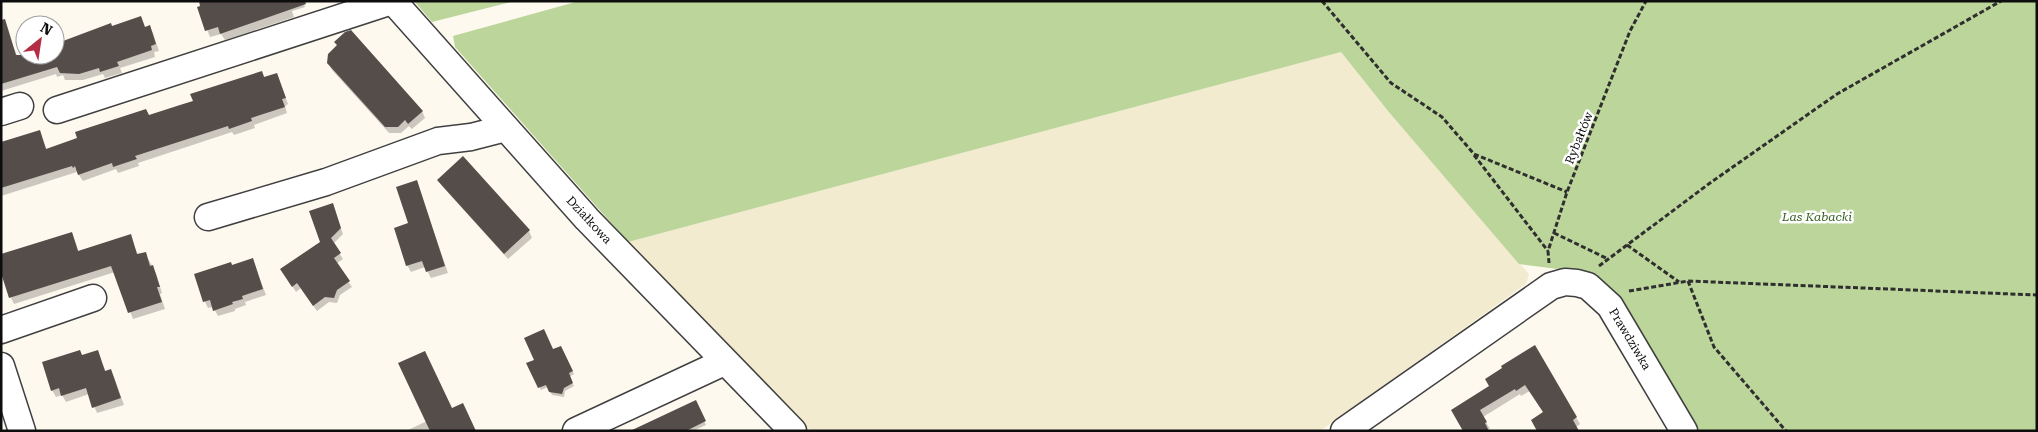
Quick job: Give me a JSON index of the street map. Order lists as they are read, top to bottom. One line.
{"streets":{"street":["Działkowa","Prawdziwka"],"path":["Rybałtów"]},"parks":["Las Kabacki"],"north":"top right"}
